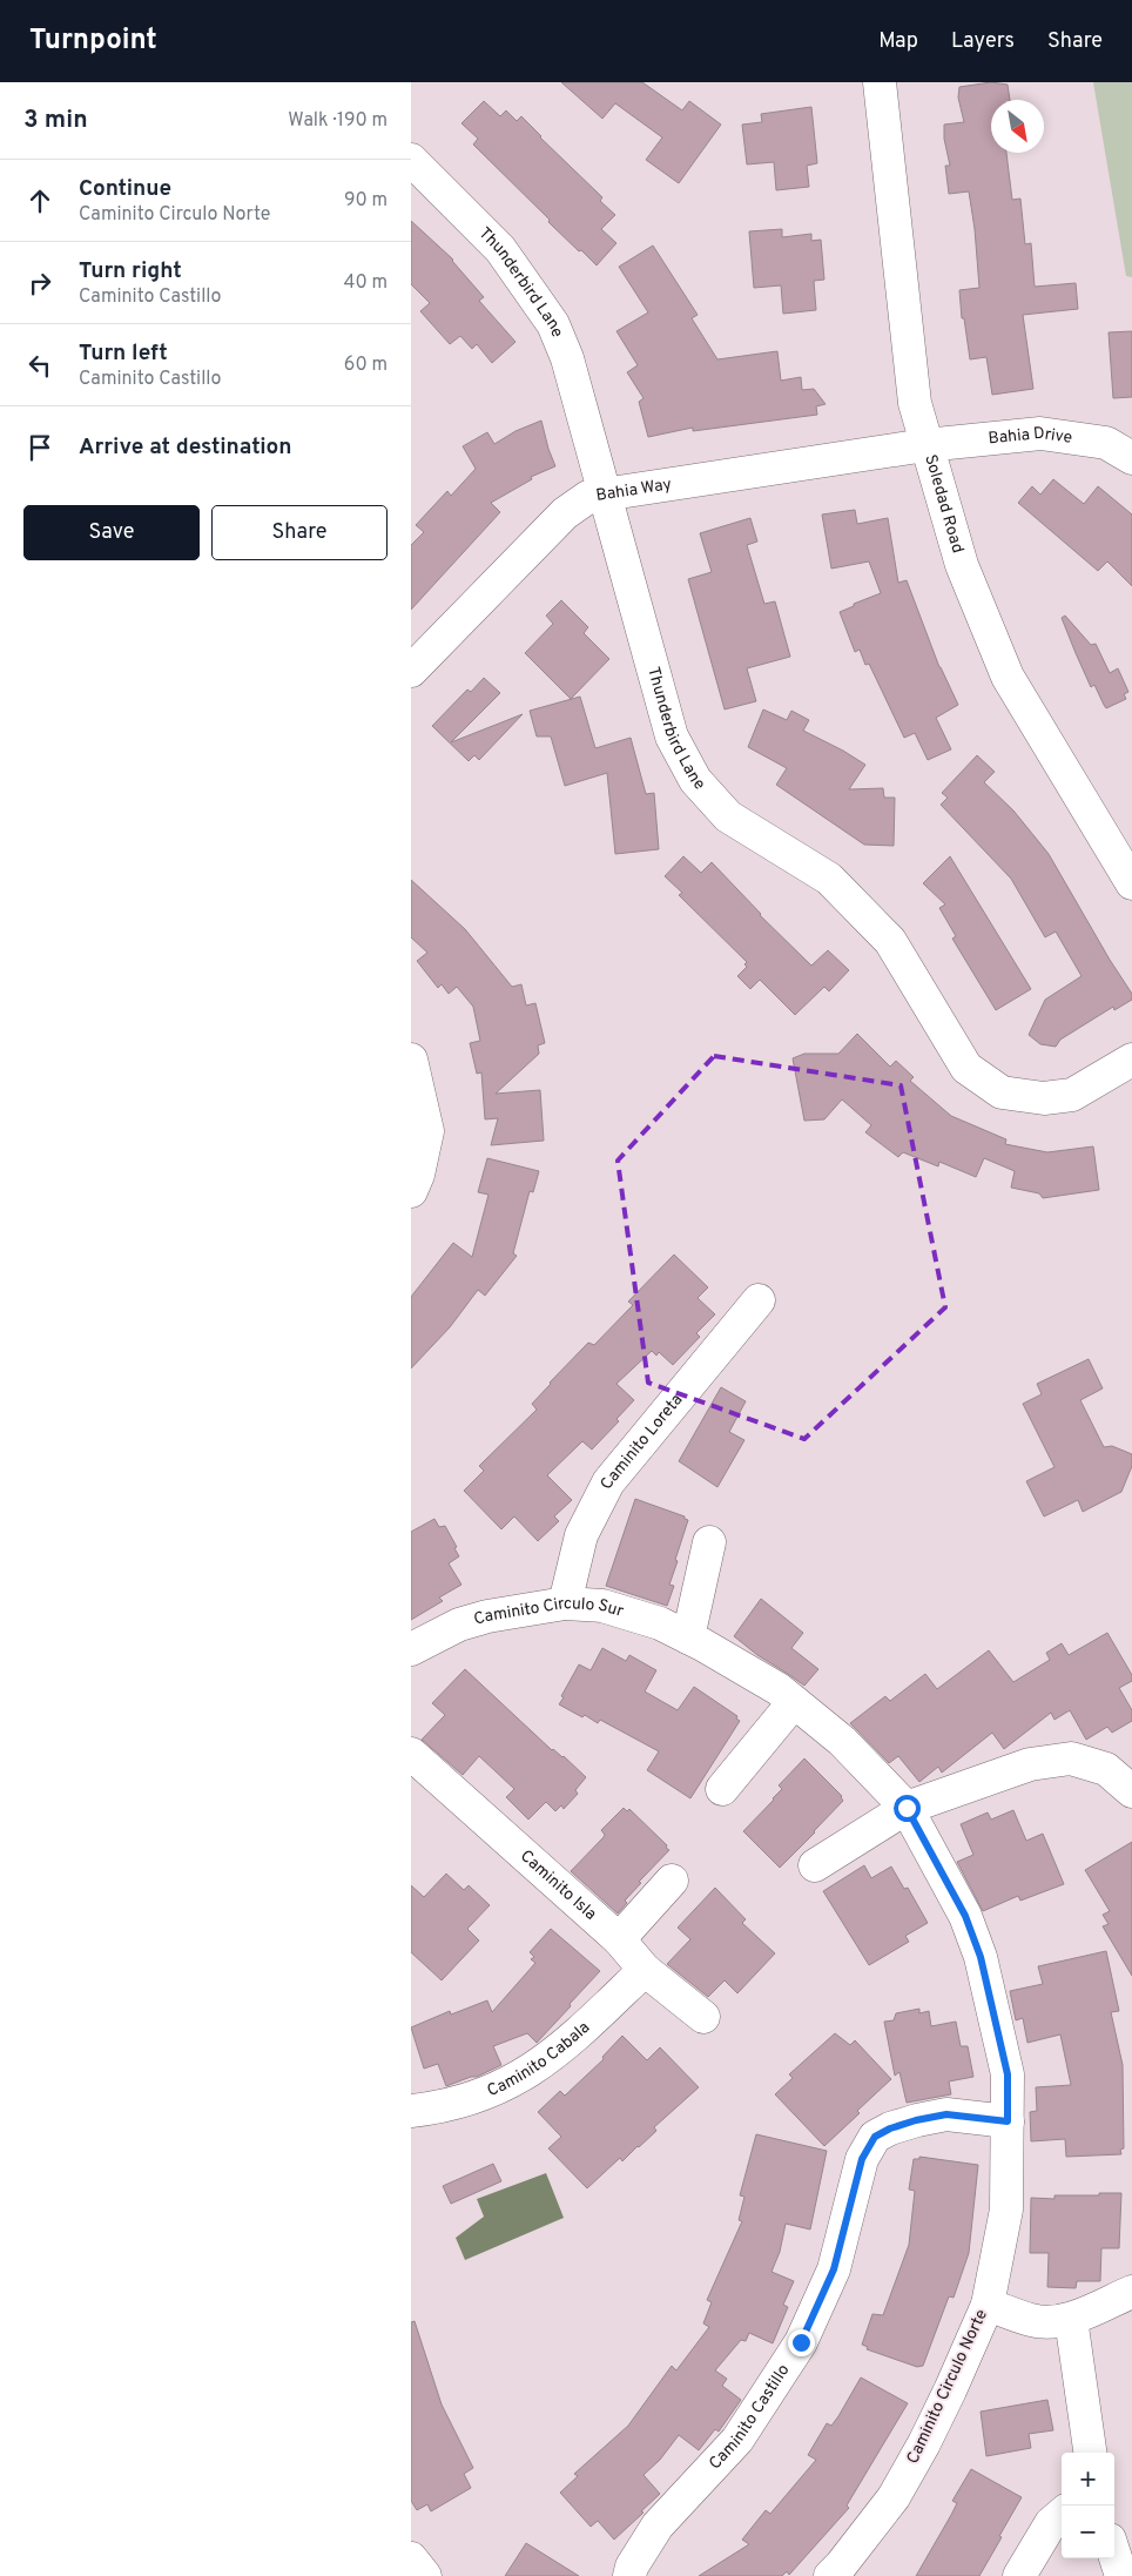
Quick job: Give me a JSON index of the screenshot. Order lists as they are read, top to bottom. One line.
{"streets":{"street":["Thunderbird Lane","Bahia Drive","Bahia Way","Soledad Road","Caminito Loreta","Caminito Circulo Sur","Caminito Isla","Caminito Cabala","Caminito Circulo Norte","Caminito Castillo"]},"crossings":[["Thunderbird Lane","Bahia Way"],["Bahia Drive","Bahia Way"],["Bahia Drive","Soledad Road"],["Bahia Way","Soledad Road"],["Caminito Loreta","Caminito Circulo Sur"],["Caminito Circulo Sur","Caminito Circulo Norte"],["Caminito Isla","Caminito Cabala"],["Caminito Circulo Norte","Caminito Castillo"]],"north":"bottom right","page":{"header":"Turnpoint","nav":["Map","Layers","Share"],"heading":["3 min","Walk · 190 m"],"list":[["Continue","Caminito Circulo Norte","90 m"],["Turn right","Caminito Castillo","40 m"],["Turn left","Caminito Castillo","60 m"],"Arrive at destination"],"buttons":["Save","Share"],"map_buttons":["+","−"]}}
